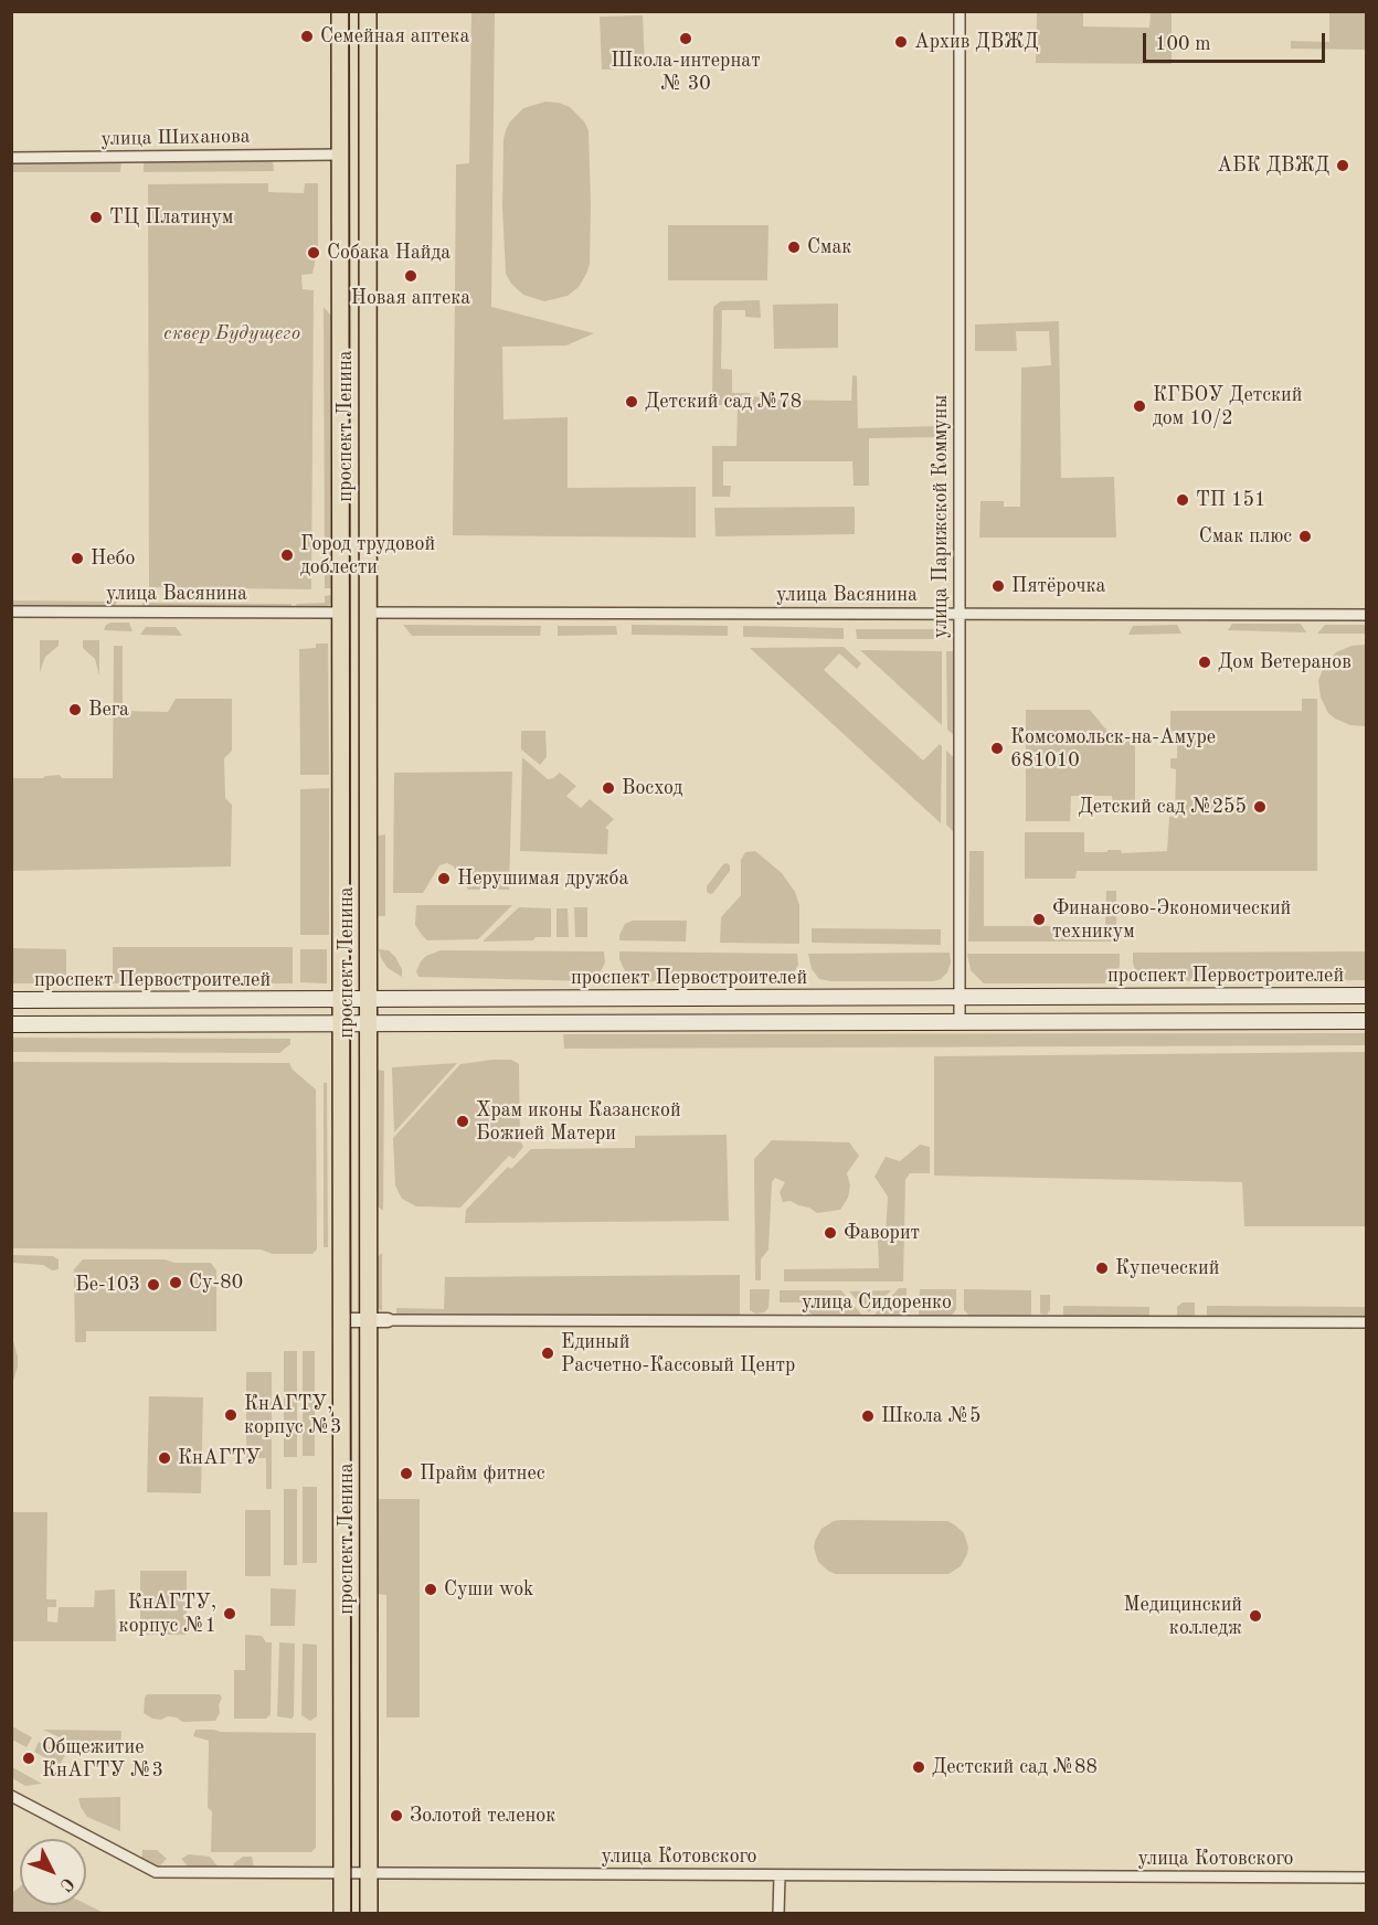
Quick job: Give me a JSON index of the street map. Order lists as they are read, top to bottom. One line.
{"streets":{"highway":["проспект Ленина"],"main road":["проспект Первостроителей"],"street":["улица Шиханова","улица Парижской Коммуны","улица Васянина","улица Сидоренко","улица Котовского"]},"crossings":[["улица Шиханова","проспект Ленина"],["проспект Ленина","улица Васянина"],["проспект Ленина","проспект Первостроителей"],["проспект Ленина","улица Котовского"],["улица Парижской Коммуны","улица Васянина"],["улица Парижской Коммуны","проспект Первостроителей"]],"parks":["сквер Будущего"],"places":["Семейная аптека","Школа-интернат № 30","Архив ДВЖД","АБК ДВЖД","ТЦ Платинум","Смак","Собака Найда","Новая аптека","Детский сад №78","КГБОУ Детский дом 10/2","ТП 151","Смак плюс","Город трудовой доблести","Небо","Пятёрочка","Дом Ветеранов","Вега","Комсомольск-на-Амуре 681010","Восход","Детский сад №255","Нерушимая дружба","Финансово-Экономический техникум","Храм иконы Казанской Божией Матери","Фаворит","Купеческий","Су-80","Бе-103","Единый Расчетно-Кассовый Центр","КнАГТУ, корпус №3","Школа №5","КнАГТУ","Прайм фитнес","Суши wok","КнАГТУ, корпус №1","Медицинский колледж","Общежитие КнАГТУ №3","Дестский сад №88","Золотой теленок"],"scale_bar":"100 m","north":"bottom right"}
